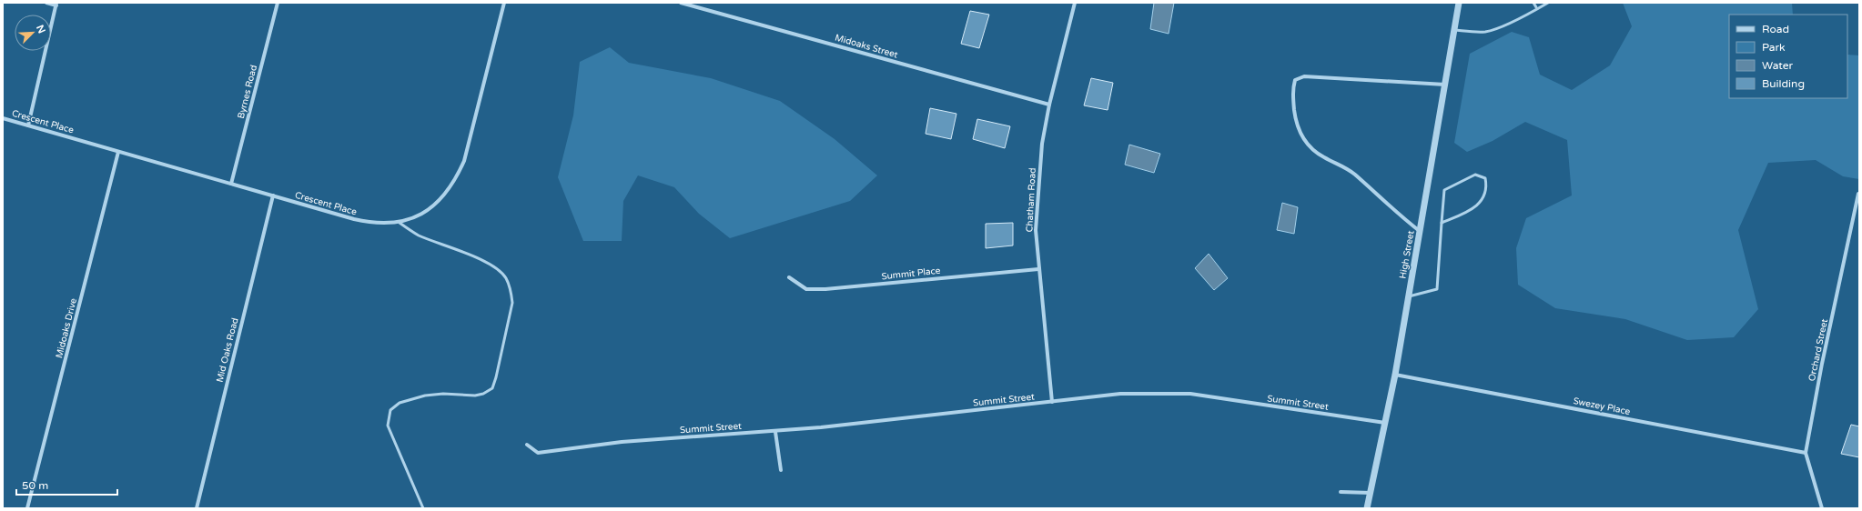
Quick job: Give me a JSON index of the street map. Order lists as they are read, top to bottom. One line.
{"streets":{"street":["Midoaks Street","Byrnes Road","Crescent Place","Chatham Road","High Street","Summit Place","Midoaks Drive","Mid Oaks Road","Orchard Street","Summit Street","Swezey Place"]},"crossings":[["Midoaks Street","Chatham Road"],["Byrnes Road","Crescent Place"],["Crescent Place","Midoaks Drive"],["Crescent Place","Mid Oaks Road"],["Chatham Road","Summit Place"],["Chatham Road","Summit Street"],["High Street","Summit Street"],["High Street","Swezey Place"],["Orchard Street","Swezey Place"]],"legend":["Road","Park","Water","Building"],"scale_bar":"50 m","north":"top right"}
